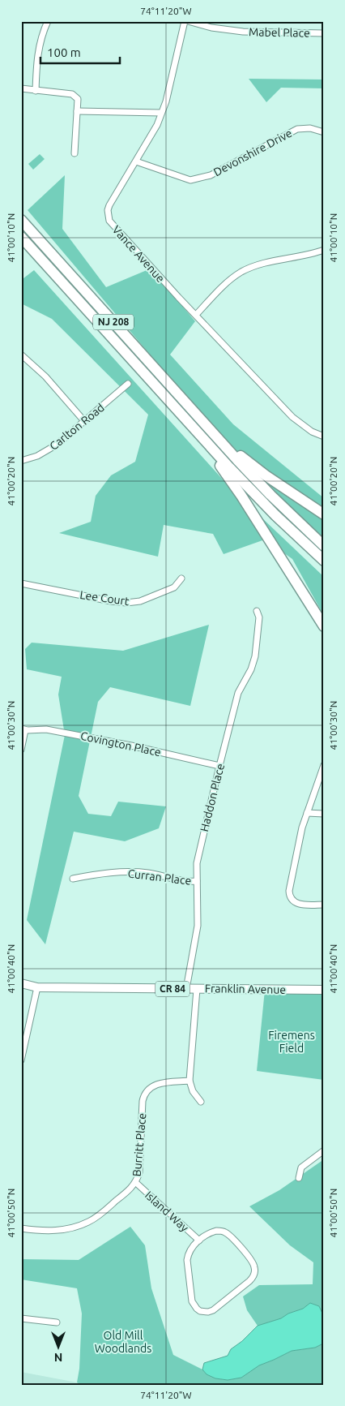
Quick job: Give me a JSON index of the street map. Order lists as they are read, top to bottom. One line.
{"streets":{"highway":["NJ 208"],"main road":["CR 84","Franklin Avenue"],"street":["Mabel Place","Devonshire Drive","Vance Avenue","Carlton Road","Lee Court","Covington Place","Haddon Place","Curran Place","Burritt Place","Island Way"]},"crossings":[["Devonshire Drive","Vance Avenue"],["Covington Place","Haddon Place"],["Haddon Place","Curran Place"],["Haddon Place","Franklin Avenue"],["Burritt Place","Island Way"]],"parks":["Firemens Field","Old Mill Woodlands"],"scale_bar":"100 m","north":"bottom","coordinates":["74°11'20\"W","41°00'10\"N","41°00'20\"N","41°00'30\"N","41°00'40\"N","41°00'50\"N"]}
